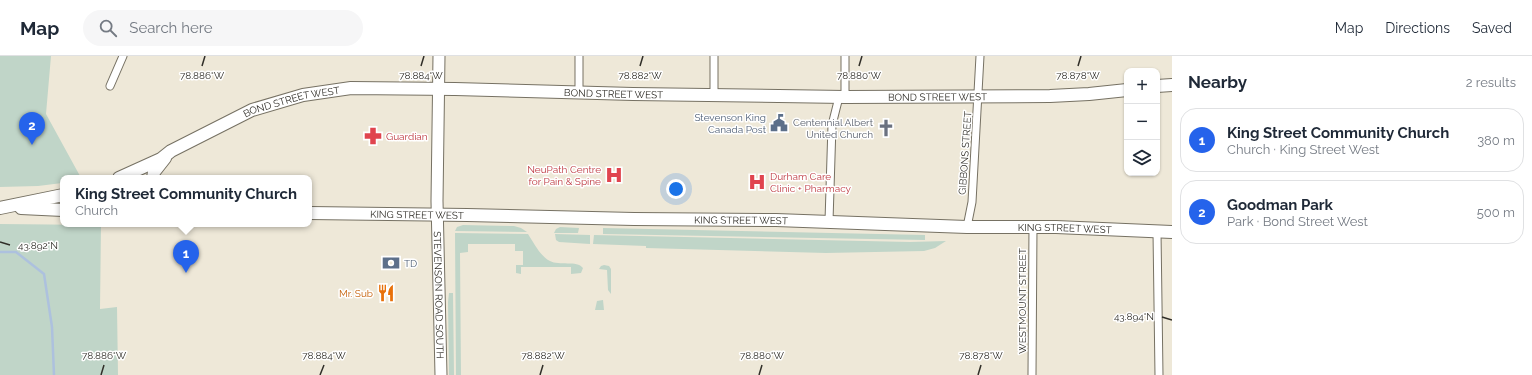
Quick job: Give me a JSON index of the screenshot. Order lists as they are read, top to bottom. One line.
{"streets":{"main road":["BOND STREET WEST","KING STREET WEST","STEVENSON ROAD SOUTH"],"street":["GIBBONS STREET","WESTMOUNT STREET"]},"crossings":[["BOND STREET WEST","GIBBONS STREET"],["BOND STREET WEST","STEVENSON ROAD SOUTH"],["GIBBONS STREET","KING STREET WEST"],["KING STREET WEST","STEVENSON ROAD SOUTH"],["KING STREET WEST","WESTMOUNT STREET"]],"places":{"public building":["Stevenson King Canada Post"],"church":["Centennial Albert United Church"],"pharmacy":["Guardian"],"hospital":["NeuPath Centre for Pain & Spine","Durham Care Clinic + Pharmacy"],"bank":["TD"],"restaurant":["Mr. Sub"]},"page":{"header":"Map","search":"Search here","nav":["Map","Directions","Saved"],"heading":["Nearby","2 results"],"map_buttons":["+","−"],"list":[{"mark":"1","name":"King Street Community Church","note":"Church · King Street West","value":"380 m"},{"mark":"2","name":"Goodman Park","note":"Park · Bond Street West","value":"500 m"}],"pins":["2","1"],"popup":["King Street Community Church","Church"]},"coordinates":["78.886°W","78.884°W","78.882°W","78.880°W","78.878°W","43.892°N","43.894°N"]}
